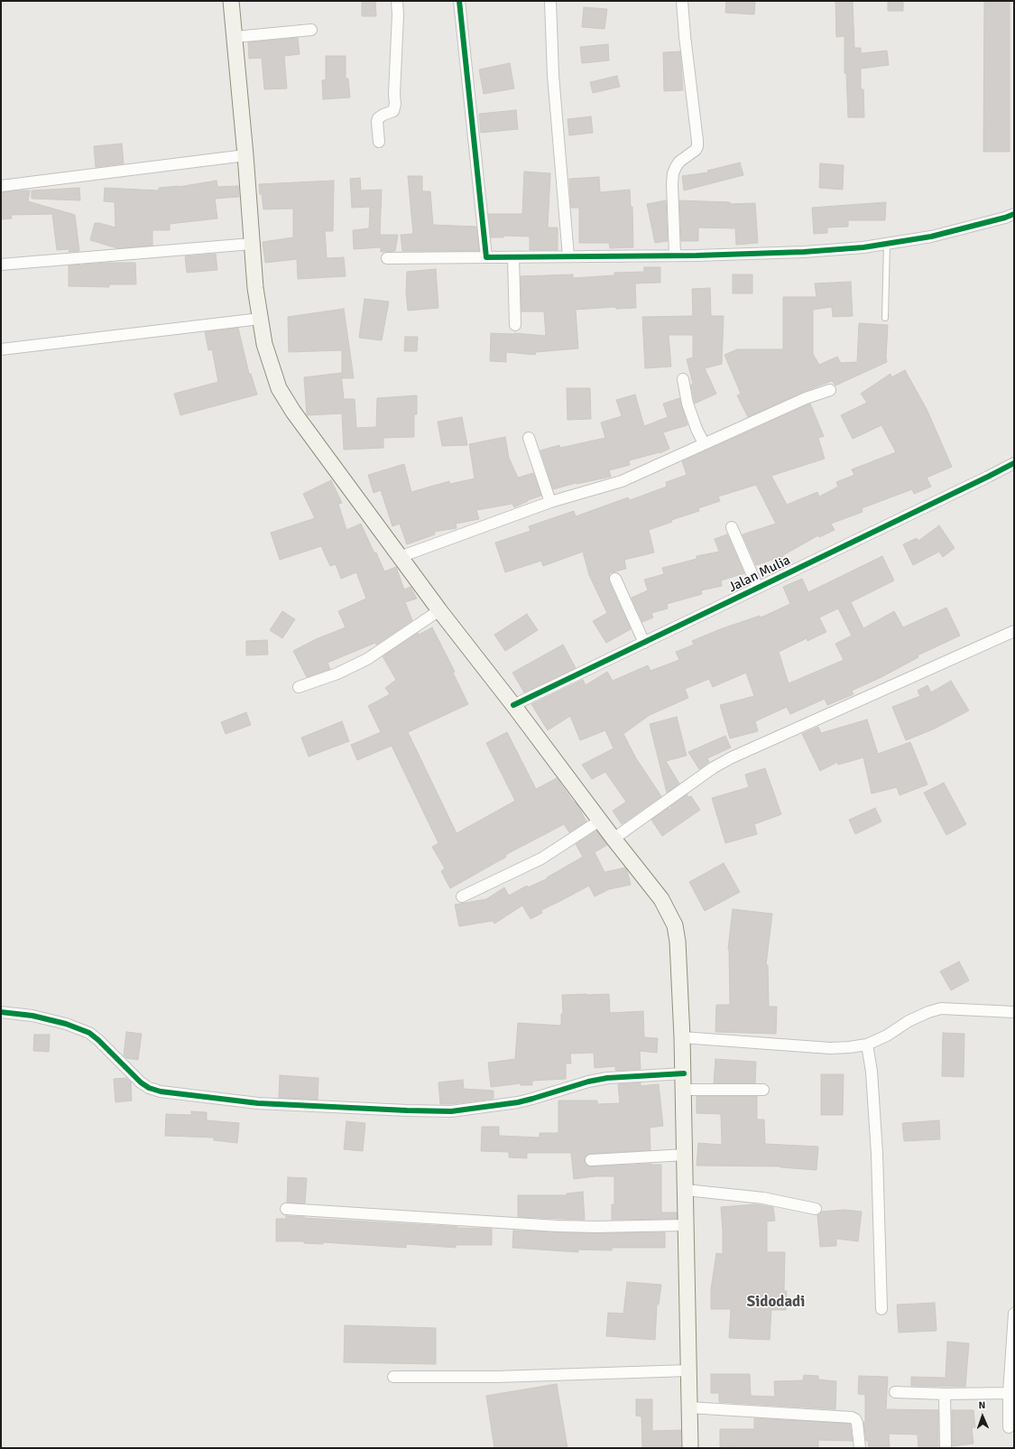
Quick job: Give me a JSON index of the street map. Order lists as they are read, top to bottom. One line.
{"streets":{"street":["Jalan Mulia"]},"districts":["Sidodadi"],"north":"top"}
